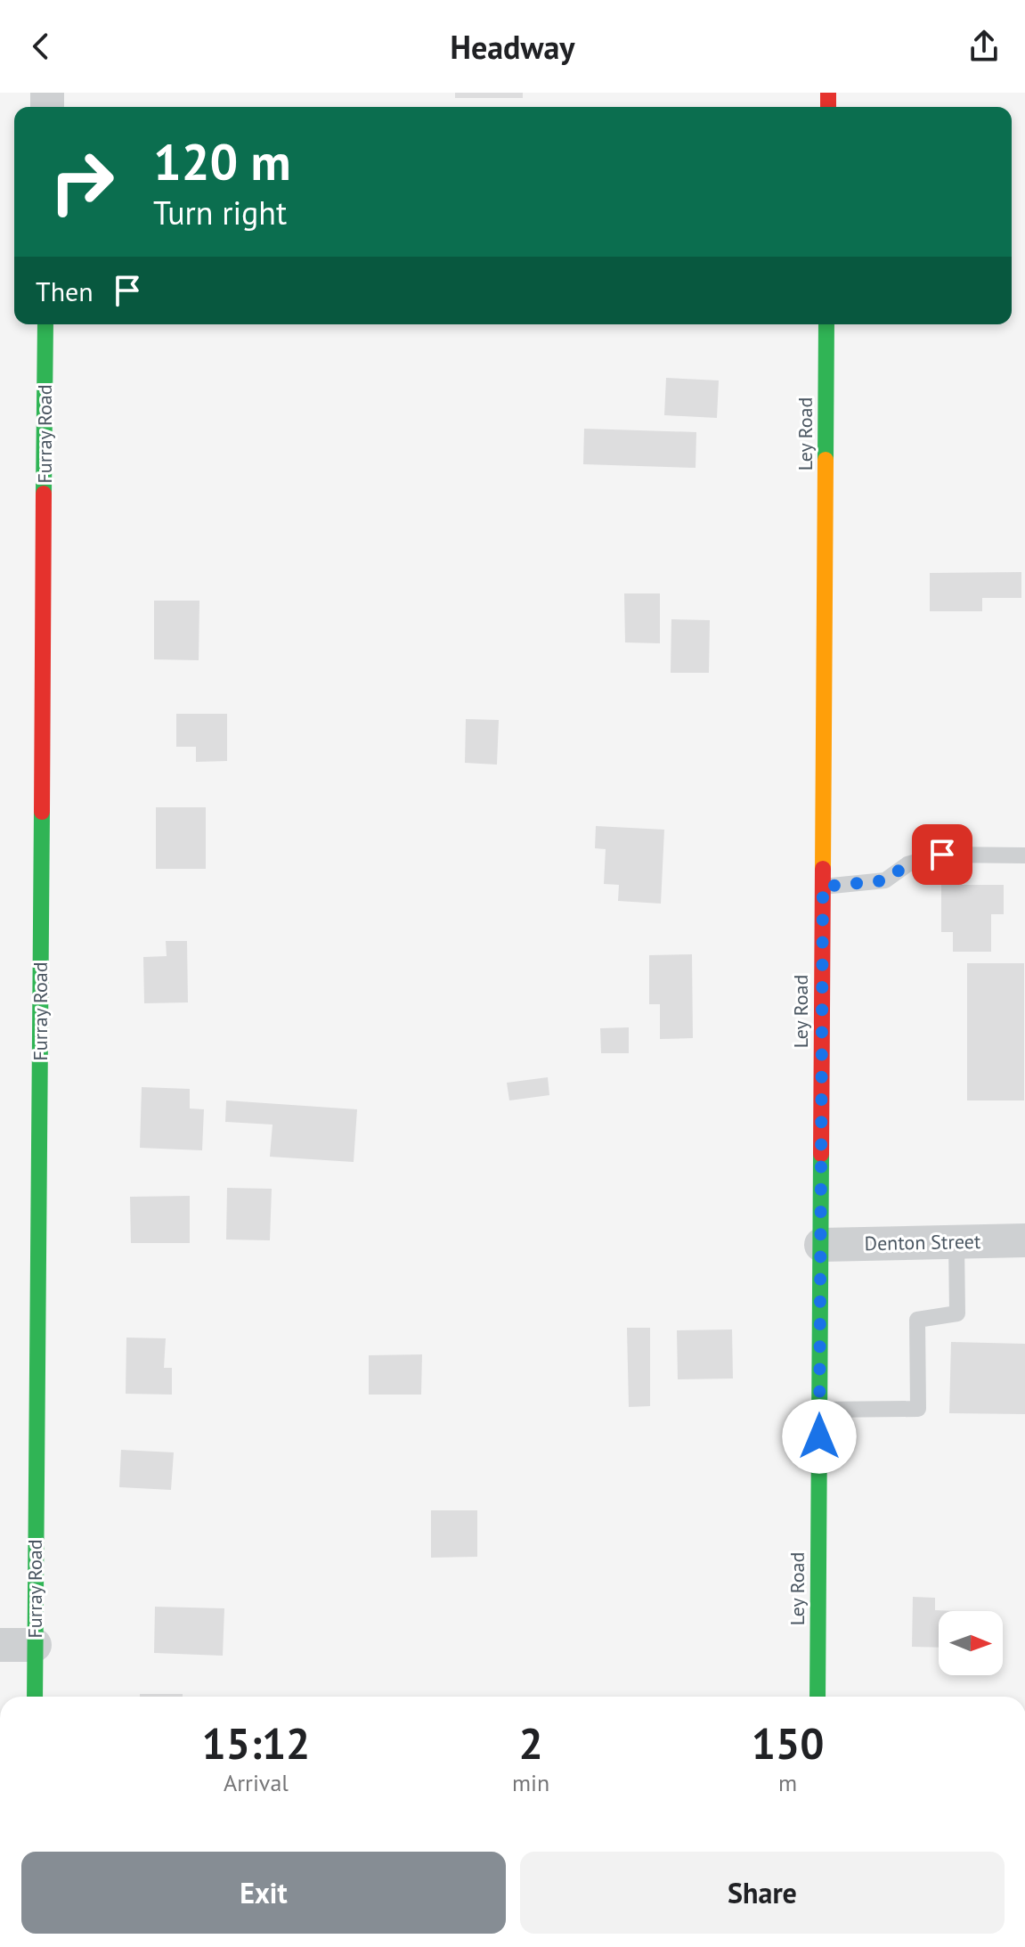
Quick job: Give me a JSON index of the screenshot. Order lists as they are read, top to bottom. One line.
{"streets":{"main road":["Furray Road","Ley Road"],"street":["Denton Street"]},"crossings":[["Ley Road","Denton Street"]],"north":"right","page":{"header":"Headway","turn":["120 m","Turn right"],"then":"Then","eta":["15:12","Arrival","2","min","150","m"],"buttons":["Exit","Share"]}}
